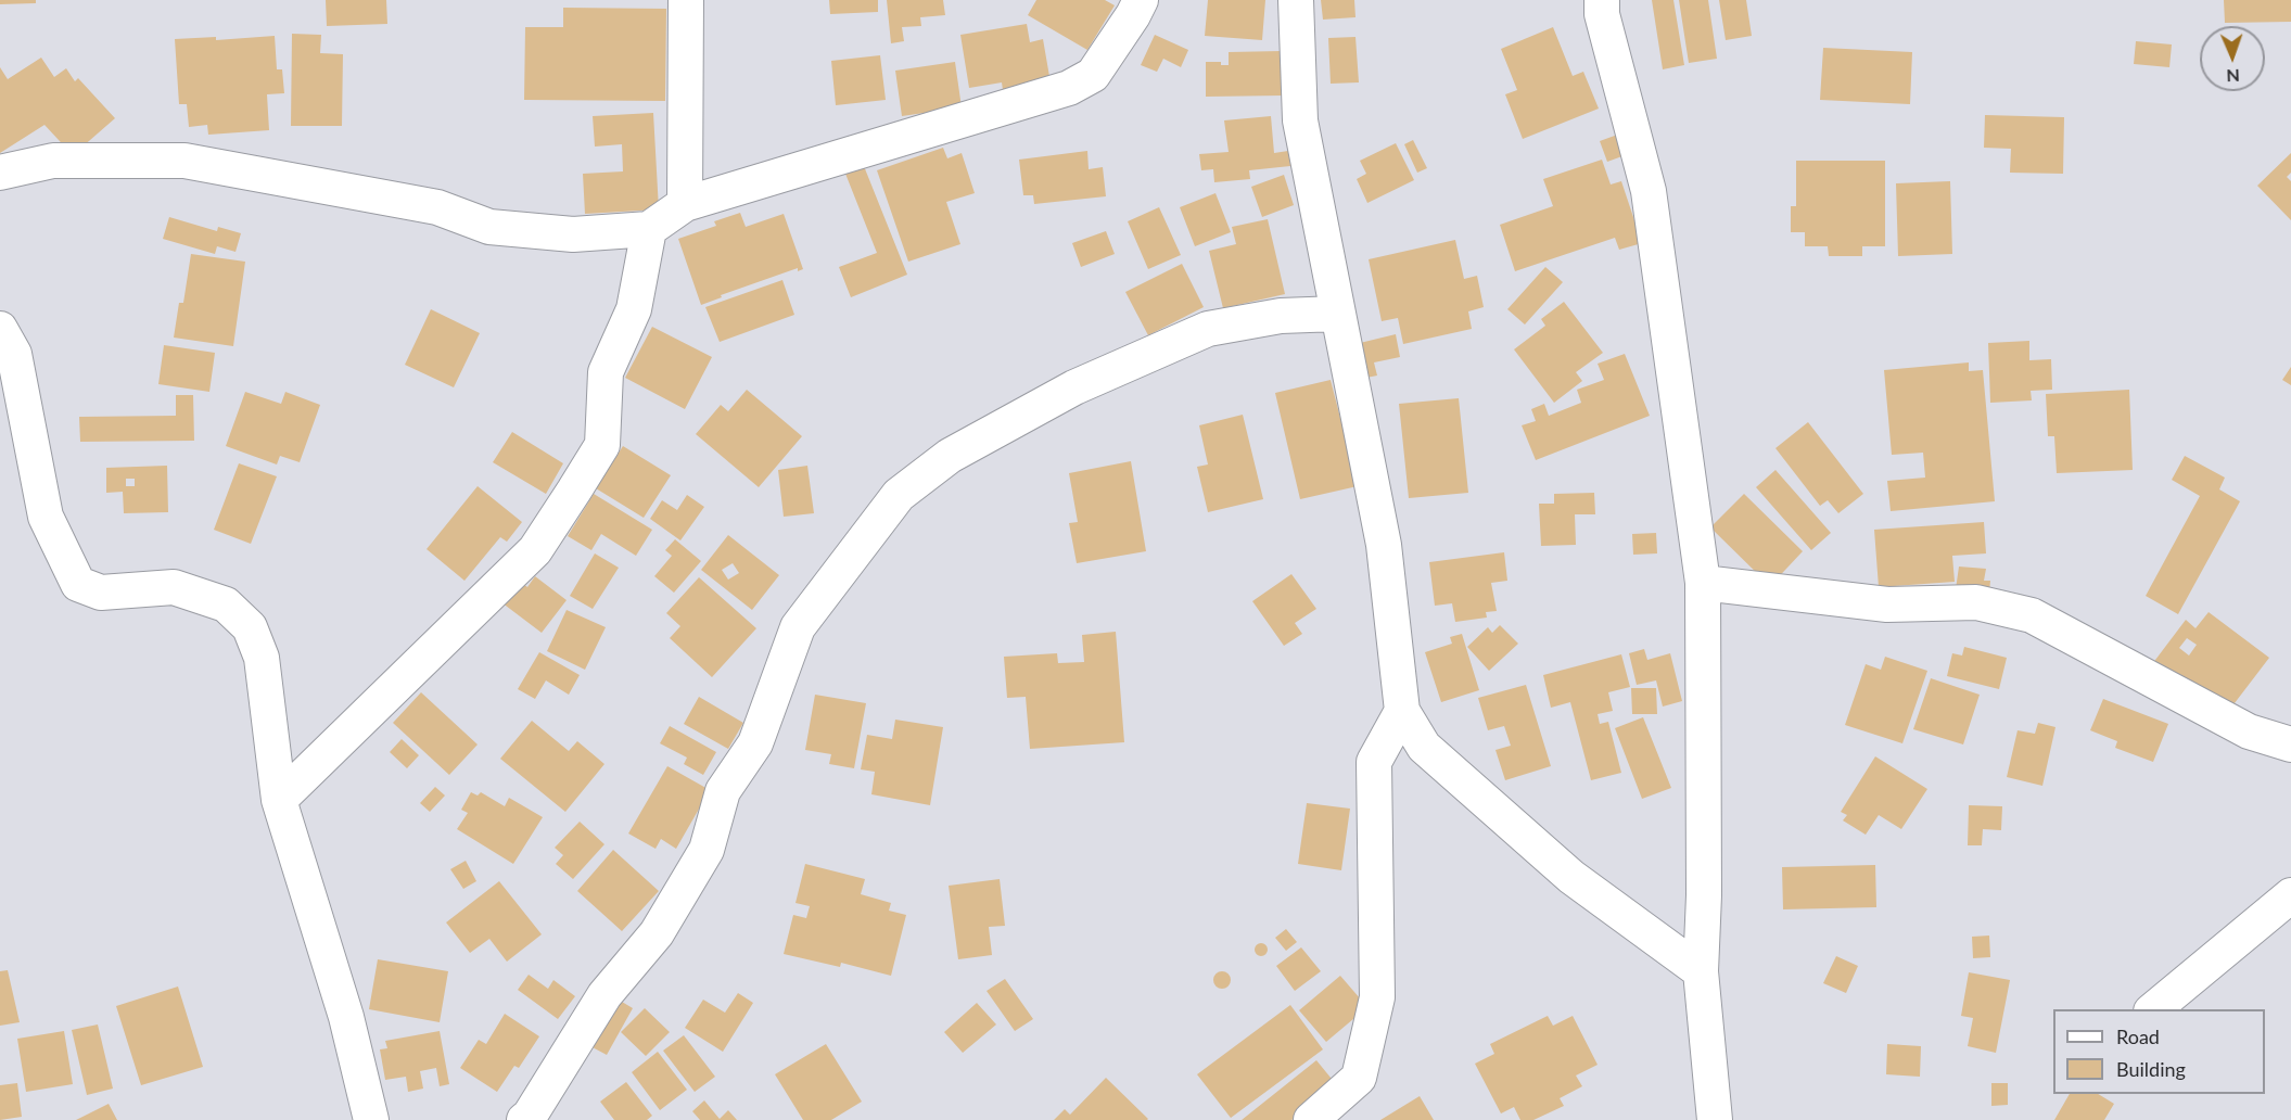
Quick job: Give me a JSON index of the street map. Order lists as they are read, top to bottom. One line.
{"legend":["Road","Building"],"north":"bottom"}
